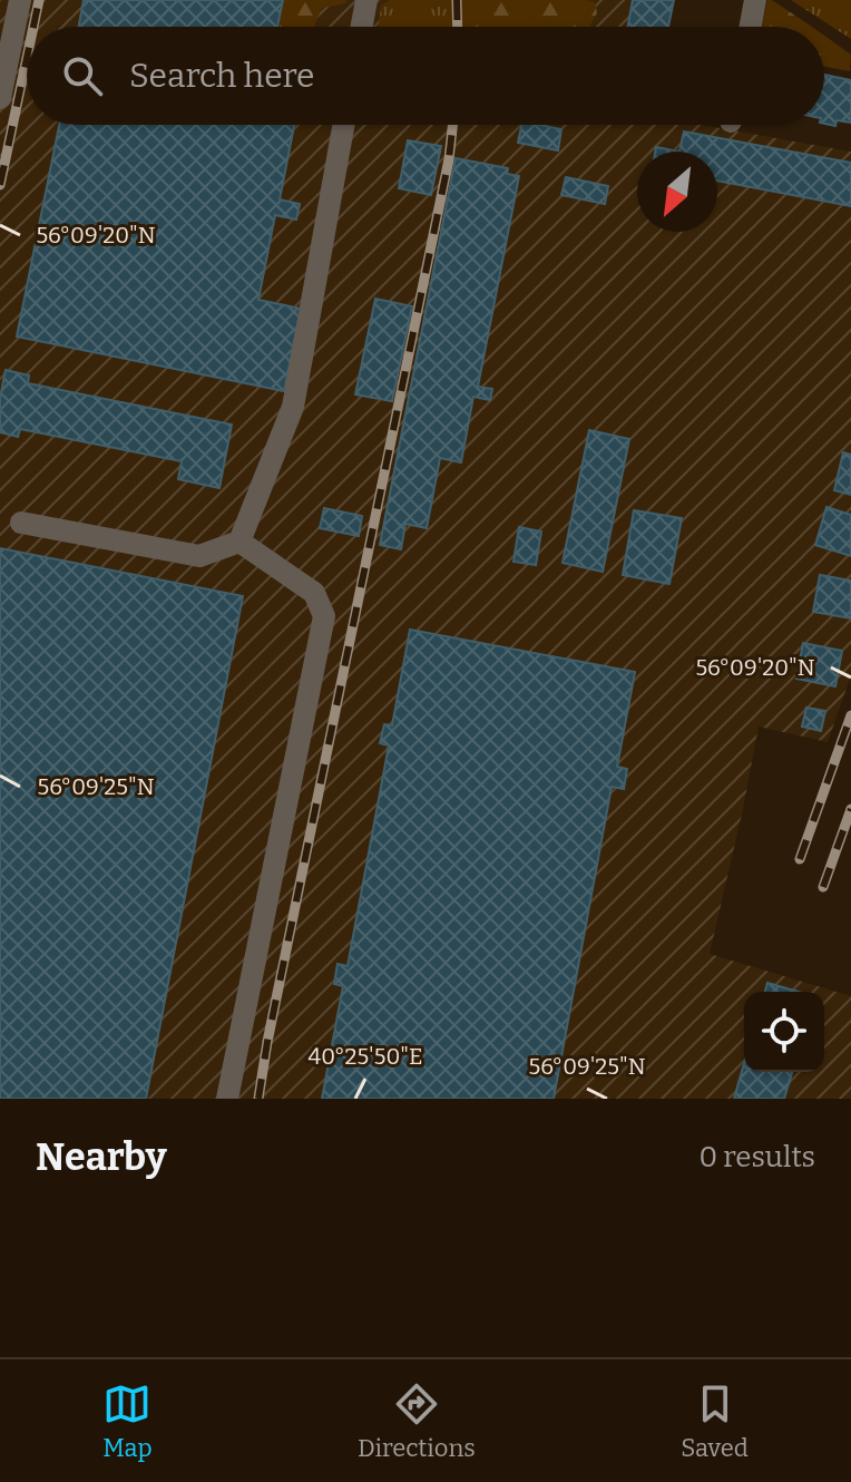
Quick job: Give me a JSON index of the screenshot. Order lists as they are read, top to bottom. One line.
{"north":"bottom left","page":{"search":"Search here","heading":["Nearby","0 results"],"nav":["Map","Directions","Saved"]},"coordinates":["56°09'20\"N","56°09'25\"N","40°25'50\"E"]}
